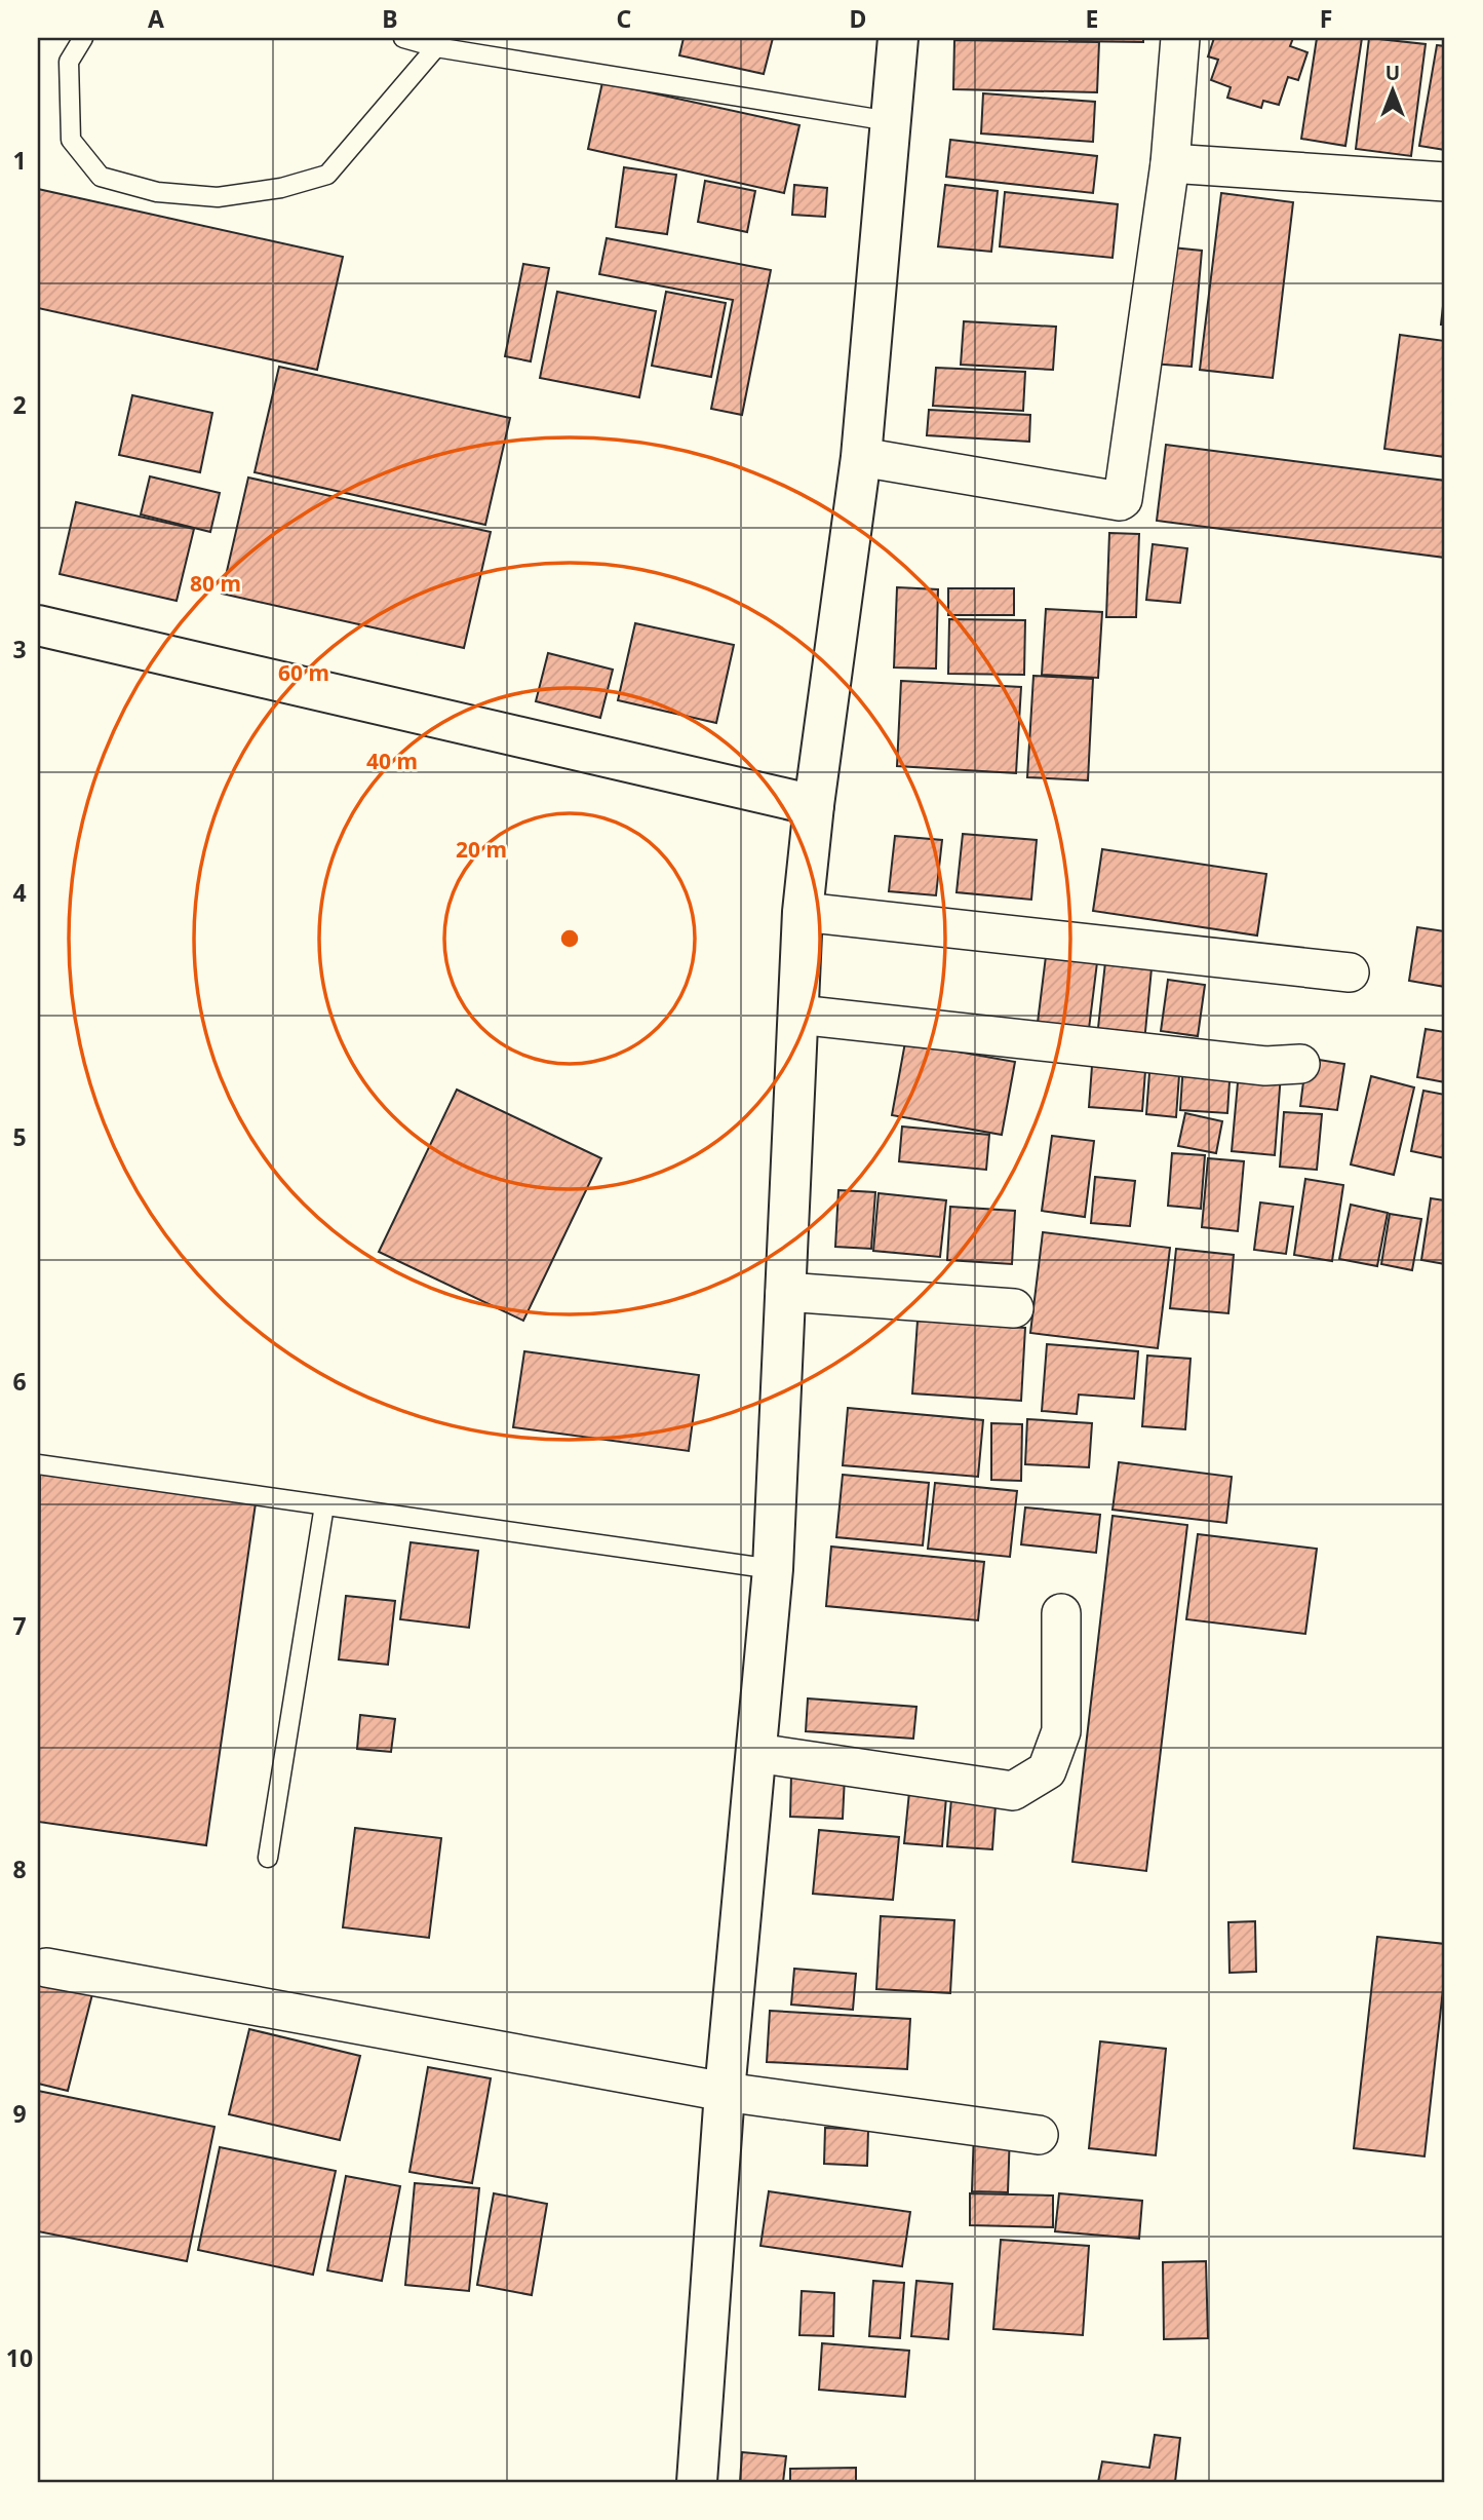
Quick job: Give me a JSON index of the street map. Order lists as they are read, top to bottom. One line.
{"north":"top","grid":{"columns":["A","B","C","D","E","F"],"rows":["1","2","3","4","5","6","7","8","9","10"]},"rings":["80 m","60 m","40 m","20 m"]}
